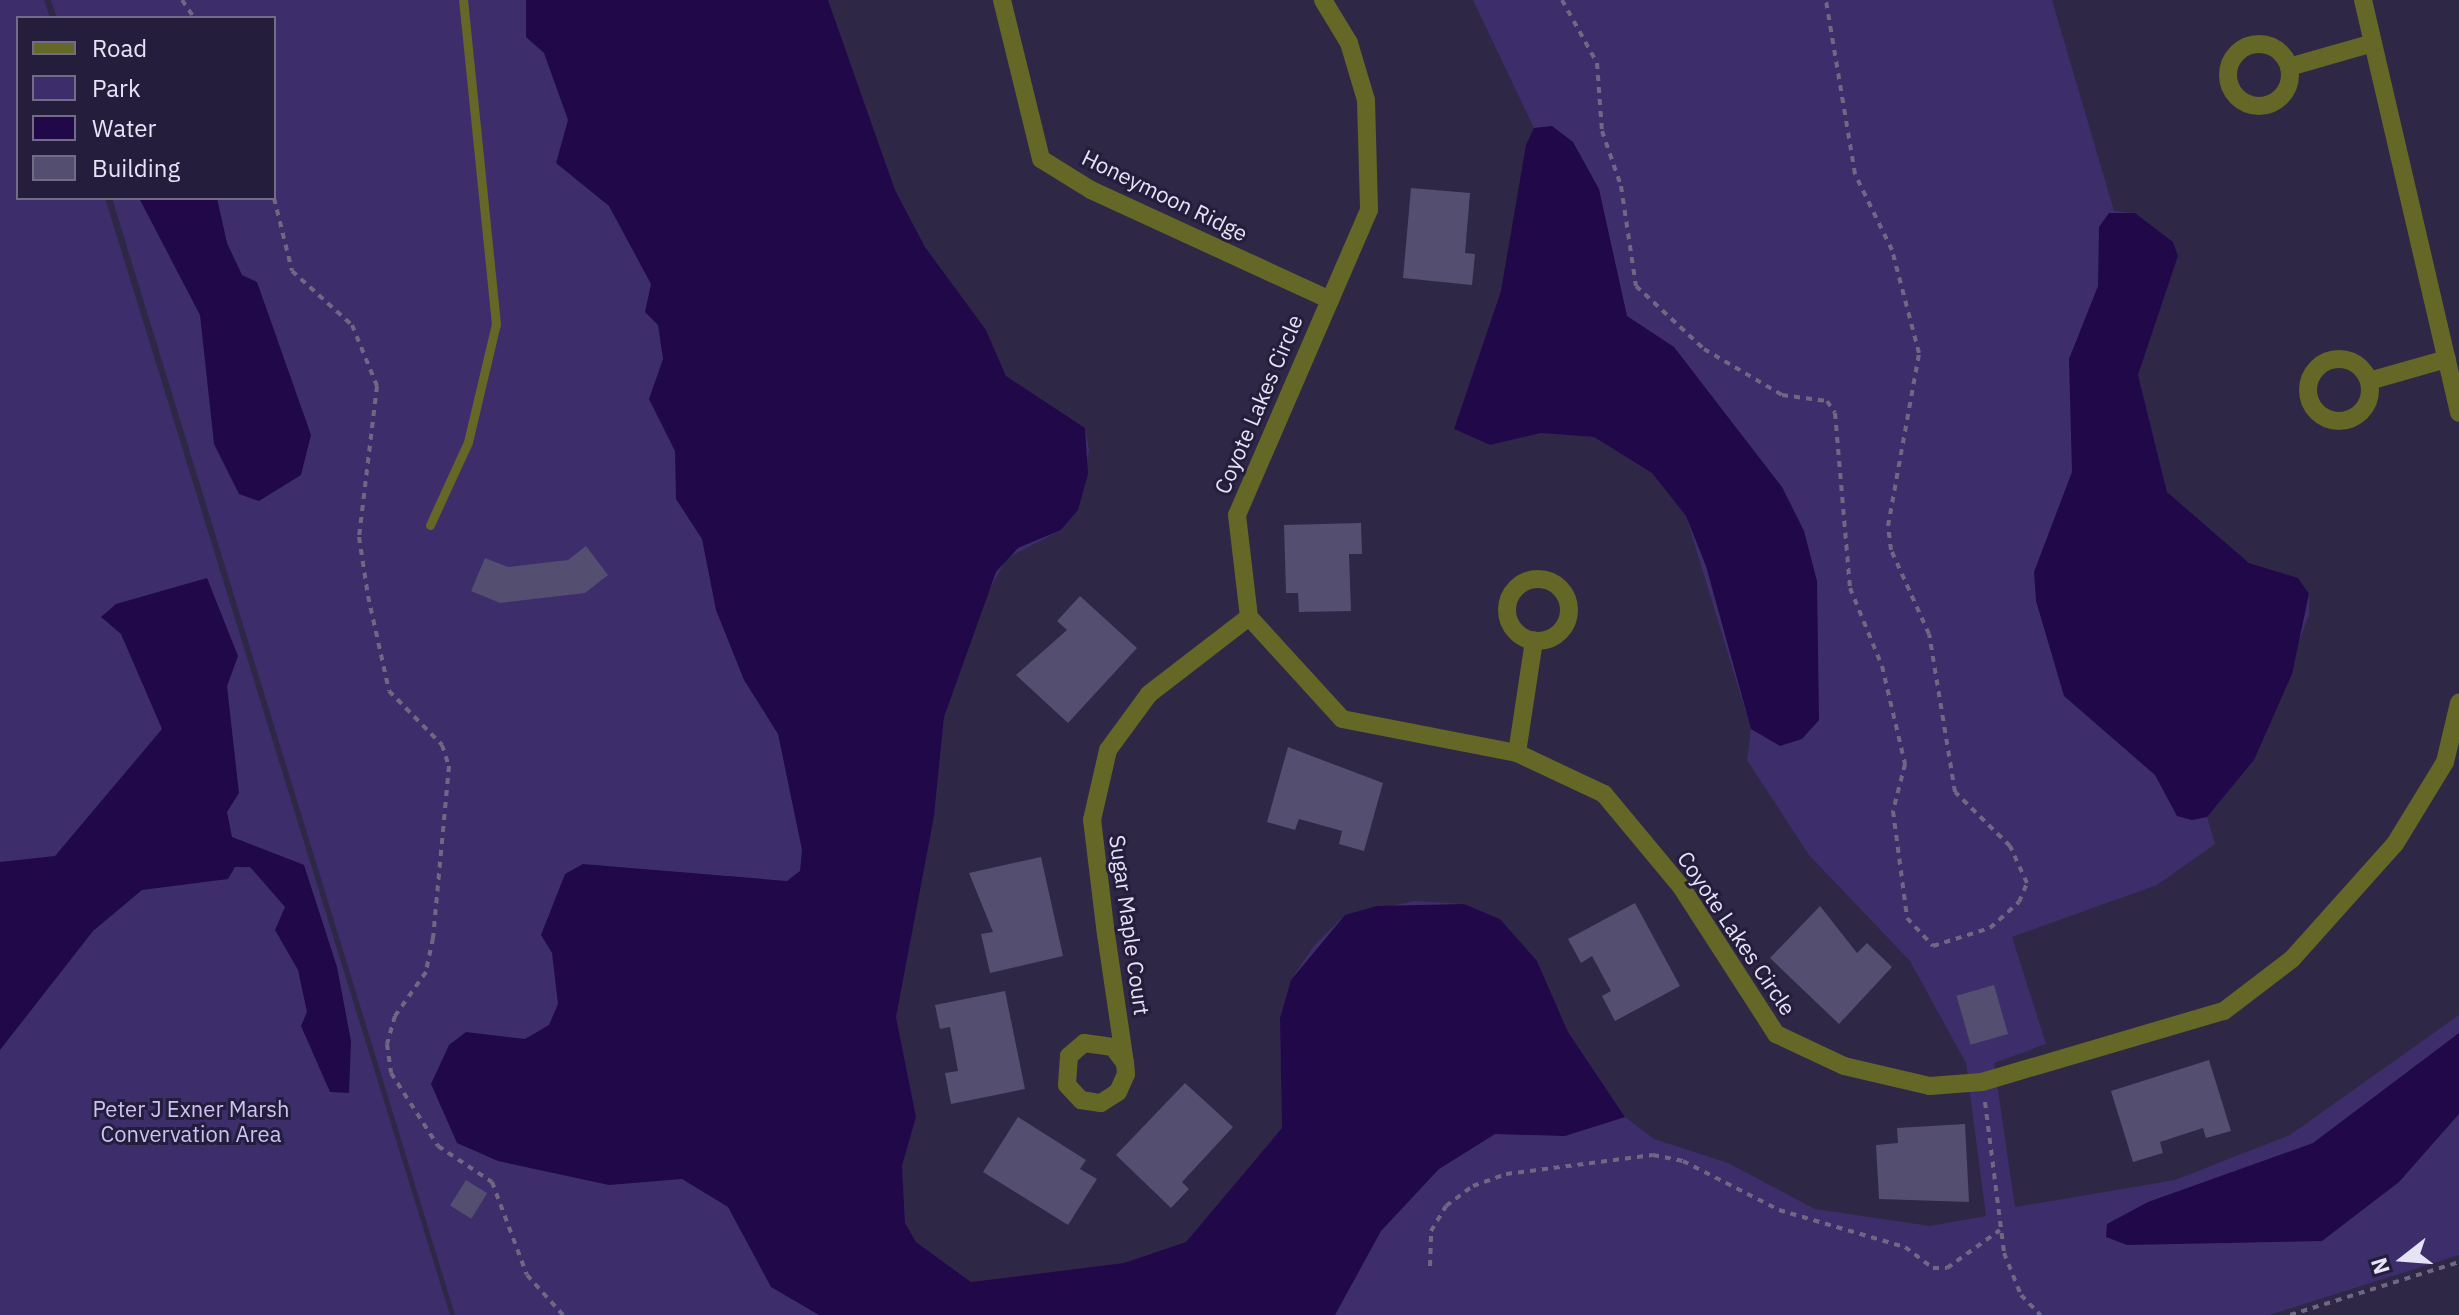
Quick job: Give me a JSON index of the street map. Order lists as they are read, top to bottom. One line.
{"streets":{"street":["Honeymoon Ridge","Coyote Lakes Circle","Sugar Maple Court"]},"crossings":[["Honeymoon Ridge","Coyote Lakes Circle"],["Coyote Lakes Circle","Sugar Maple Court"]],"parks":["Peter J Exner Marsh Convervation Area"],"legend":["Road","Park","Water","Building"],"north":"left"}
